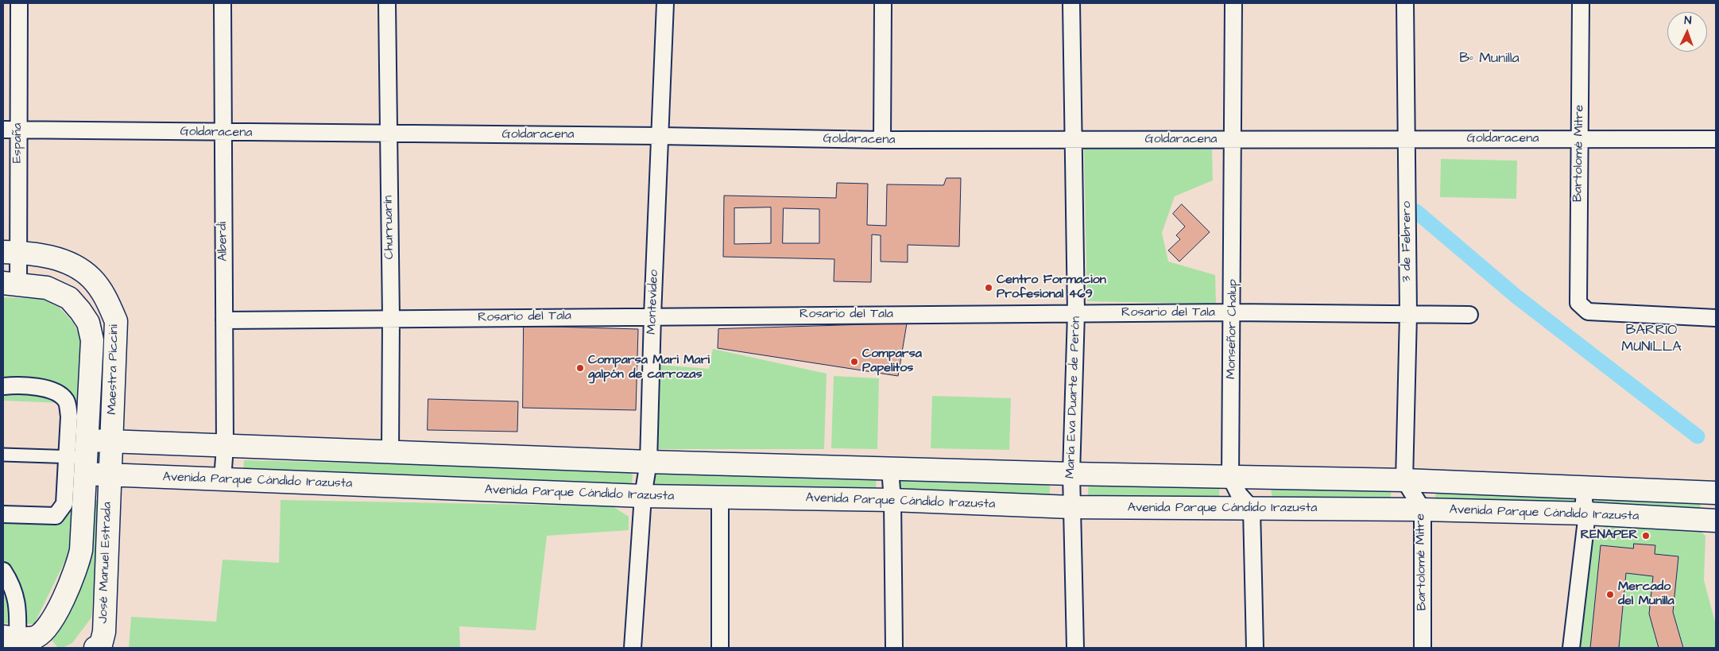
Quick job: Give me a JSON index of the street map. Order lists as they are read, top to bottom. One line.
{"streets":{"main road":["Maestra Piccini","Avenida Parque Cándido Irazusta","José Manuel Estrada"],"street":["Goldaracena","España","Bartolomé Mitre","Churruarín","Alberdi","3 de Febrero","Montevideo","Rosario del Tala","Monseñor Chalup","María Eva Duarte de Perón"]},"crossings":[["Goldaracena","España"],["Goldaracena","Bartolomé Mitre"],["Goldaracena","Churruarín"],["Goldaracena","Alberdi"],["Goldaracena","3 de Febrero"],["Goldaracena","Montevideo"],["Goldaracena","Monseñor Chalup"],["Goldaracena","María Eva Duarte de Perón"],["España","Maestra Piccini"],["Bartolomé Mitre","3 de Febrero"],["Bartolomé Mitre","Avenida Parque Cándido Irazusta"],["Churruarín","Rosario del Tala"],["Churruarín","Avenida Parque Cándido Irazusta"],["Alberdi","Rosario del Tala"],["Alberdi","Avenida Parque Cándido Irazusta"],["3 de Febrero","Rosario del Tala"],["3 de Febrero","Avenida Parque Cándido Irazusta"],["Montevideo","Rosario del Tala"],["Montevideo","Avenida Parque Cándido Irazusta"],["Rosario del Tala","Monseñor Chalup"],["Rosario del Tala","María Eva Duarte de Perón"],["Monseñor Chalup","Avenida Parque Cándido Irazusta"],["Maestra Piccini","Avenida Parque Cándido Irazusta"],["Maestra Piccini","José Manuel Estrada"],["María Eva Duarte de Perón","Avenida Parque Cándido Irazusta"],["Avenida Parque Cándido Irazusta","José Manuel Estrada"]],"districts":["Bº Munilla","BARRIO MUNILLA"],"places":["Centro Formacion Profesional 469","Comparsa Papelitos","Comparsa Mari Mari galpón de carrozas","RENAPER","Mercado del Munilla"],"north":"top"}
